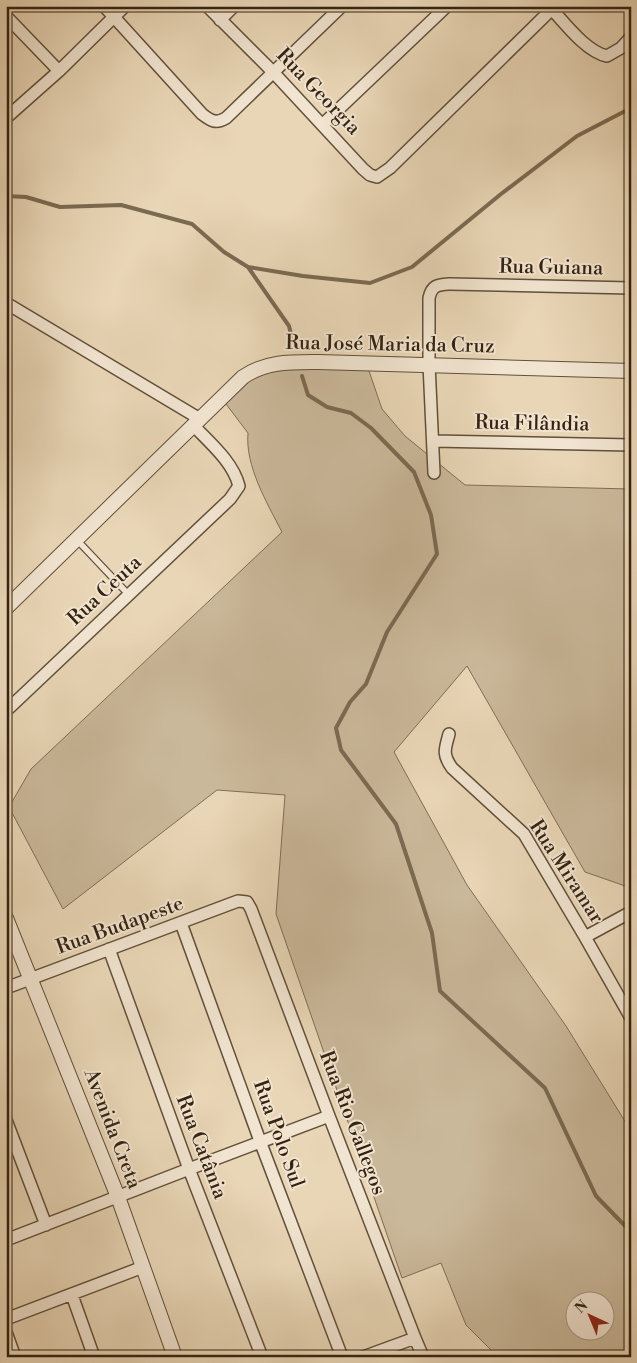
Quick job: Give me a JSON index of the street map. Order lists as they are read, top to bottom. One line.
{"streets":{"street":["Rua Georgia","Rua Guiana","Rua José Maria da Cruz","Rua Filândia","Rua Ceuta","Rua Miramar","Rua Budapeste","Rua Rio Gallegos","Avenida Creta","Rua Polo Sul","Rua Catânia"]},"crossings":[["Rua Guiana","Rua José Maria da Cruz"],["Rua José Maria da Cruz","Rua Ceuta"],["Rua Budapeste","Rua Rio Gallegos"],["Rua Budapeste","Avenida Creta"],["Rua Budapeste","Rua Polo Sul"],["Rua Budapeste","Rua Catânia"]],"north":"top left"}
